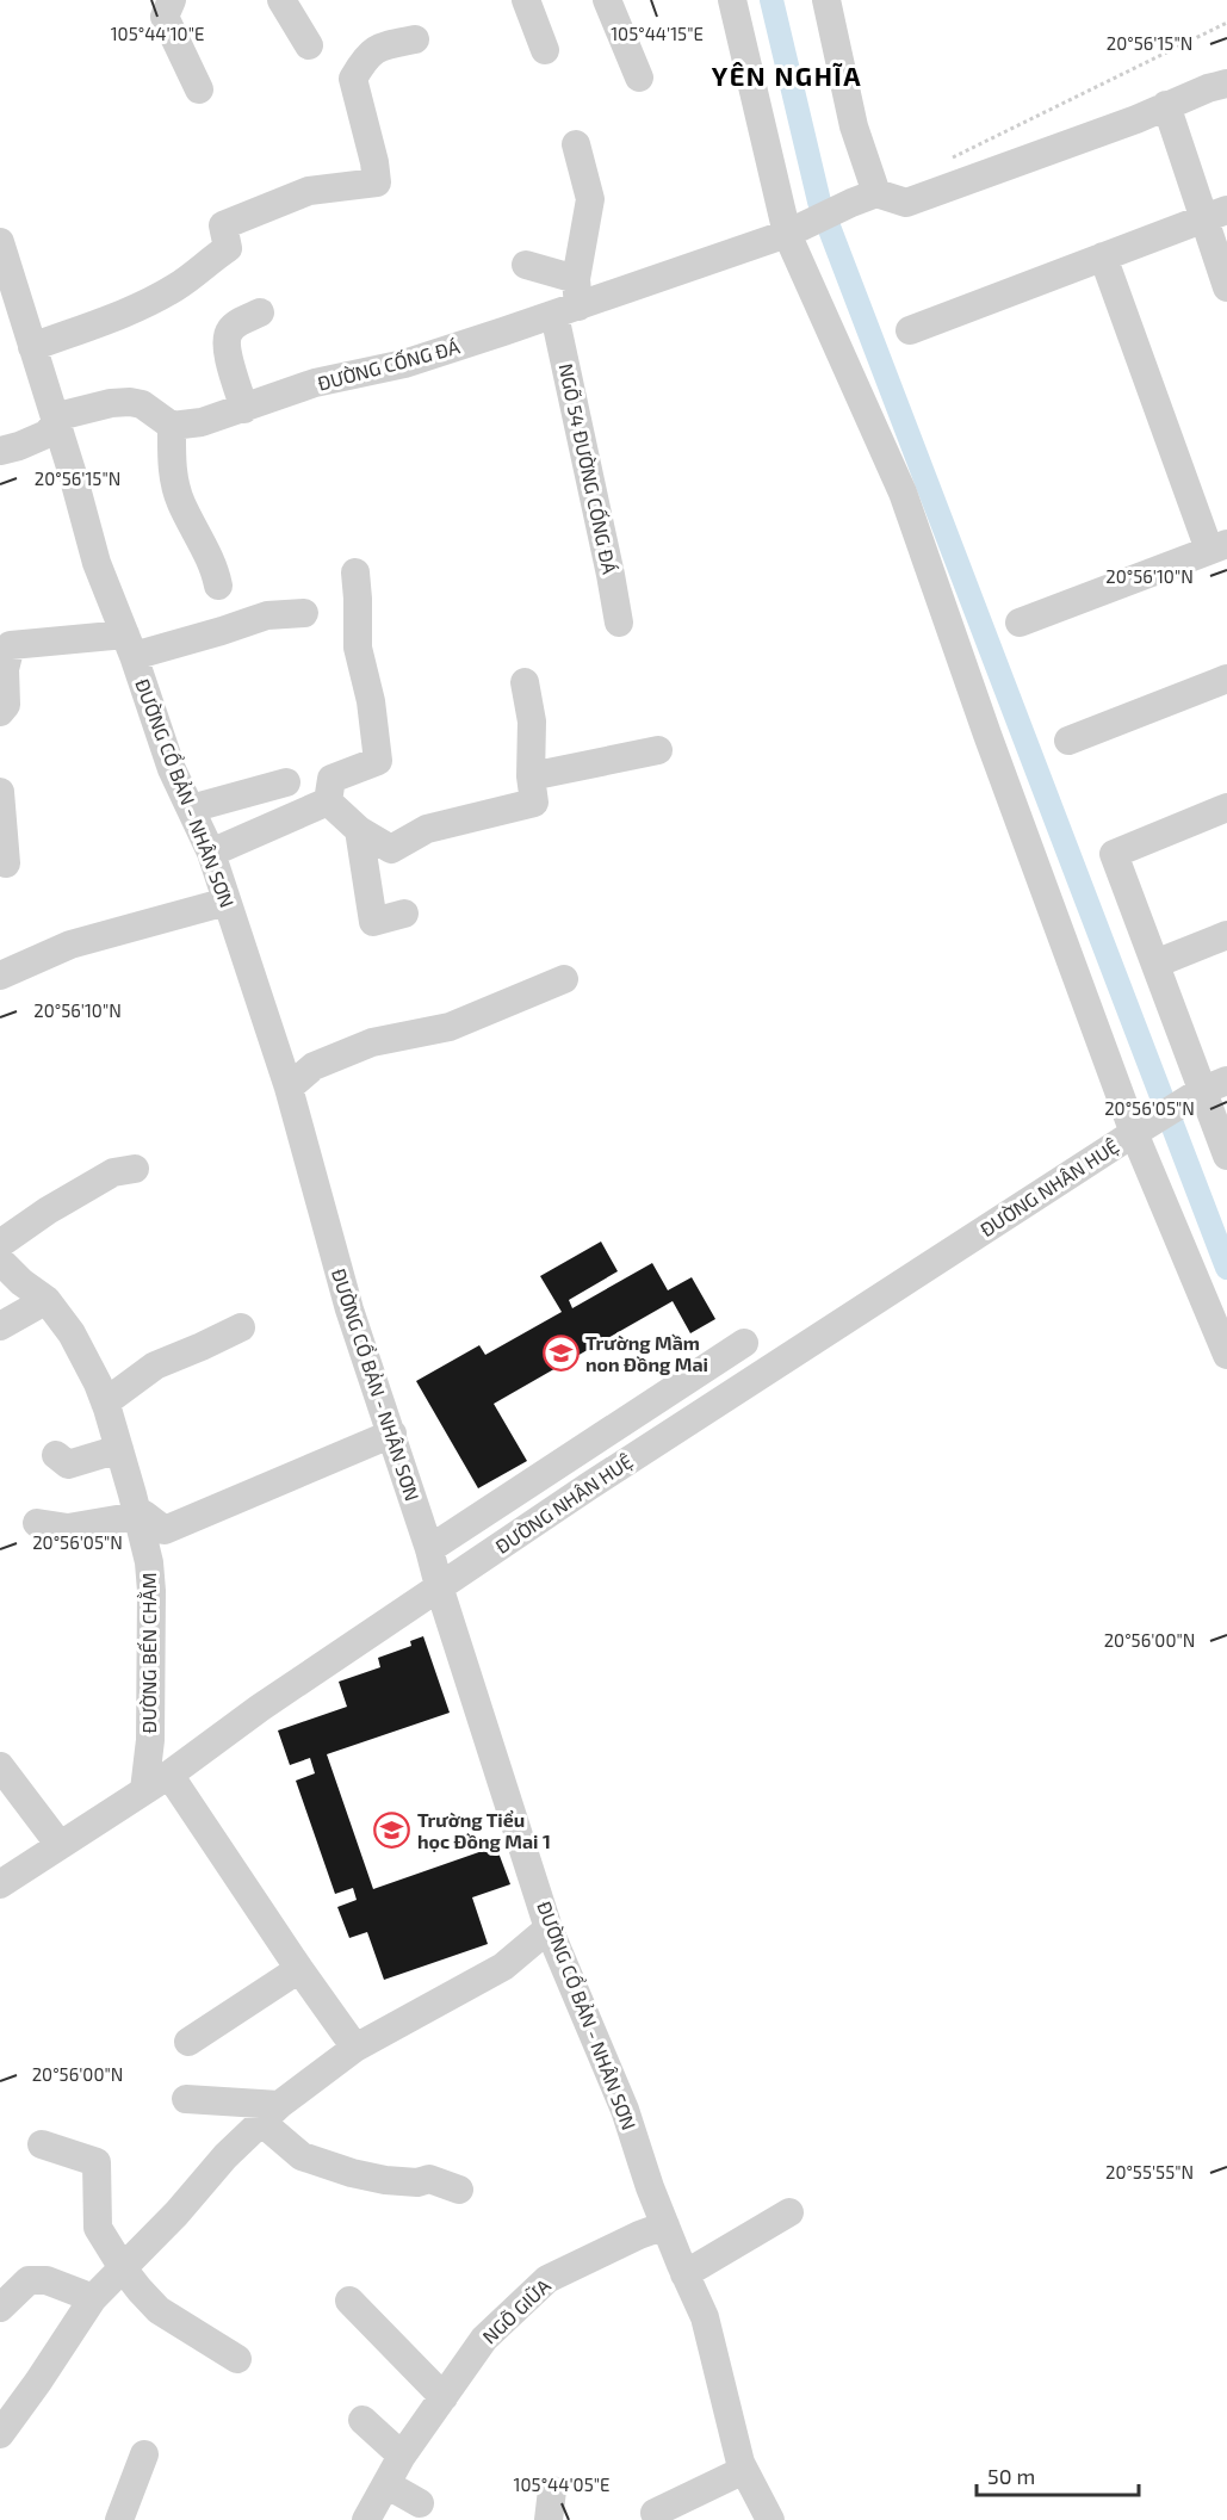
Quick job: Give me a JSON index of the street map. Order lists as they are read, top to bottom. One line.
{"streets":{"street":["ĐƯỜNG CỐNG ĐÁ","NGÕ 54 ĐƯỜNG CỐNG ĐÁ","ĐƯỜNG CỔ BẢN - NHÂN SƠN","ĐƯỜNG NHÂN HUỆ","ĐƯỜNG BẾN CHẰM","NGÕ GIỮA"]},"crossings":[["ĐƯỜNG CỐNG ĐÁ","NGÕ 54 ĐƯỜNG CỐNG ĐÁ"],["ĐƯỜNG CỔ BẢN - NHÂN SƠN","ĐƯỜNG NHÂN HUỆ"],["ĐƯỜNG CỔ BẢN - NHÂN SƠN","NGÕ GIỮA"],["ĐƯỜNG NHÂN HUỆ","ĐƯỜNG BẾN CHẰM"]],"districts":["YÊN NGHĨA"],"places":{"school or university":["Trường Mầm non Đồng Mai","Trường Tiểu học Đồng Mai 1"]},"scale_bar":"50 m","coordinates":["105°44'10\"E","105°44'15\"E","20°56'15\"N","20°56'10\"N","20°56'05\"N","20°56'00\"N","20°55'55\"N","105°44'05\"E"]}
